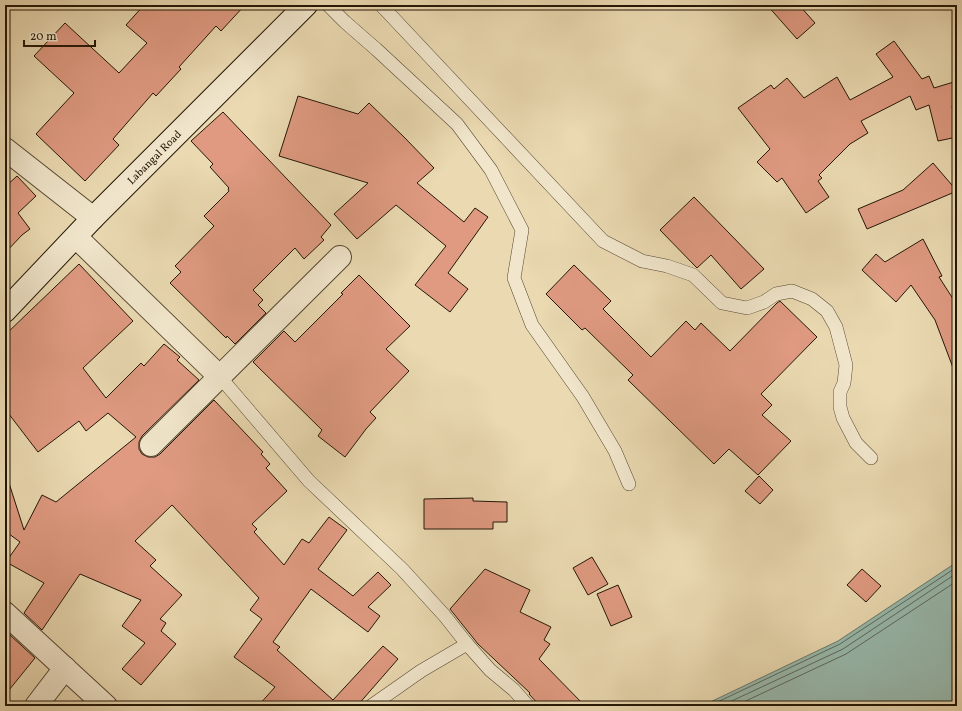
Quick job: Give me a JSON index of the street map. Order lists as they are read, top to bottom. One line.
{"streets":{"street":["Labangal Road"]},"scale_bar":"20 m"}
